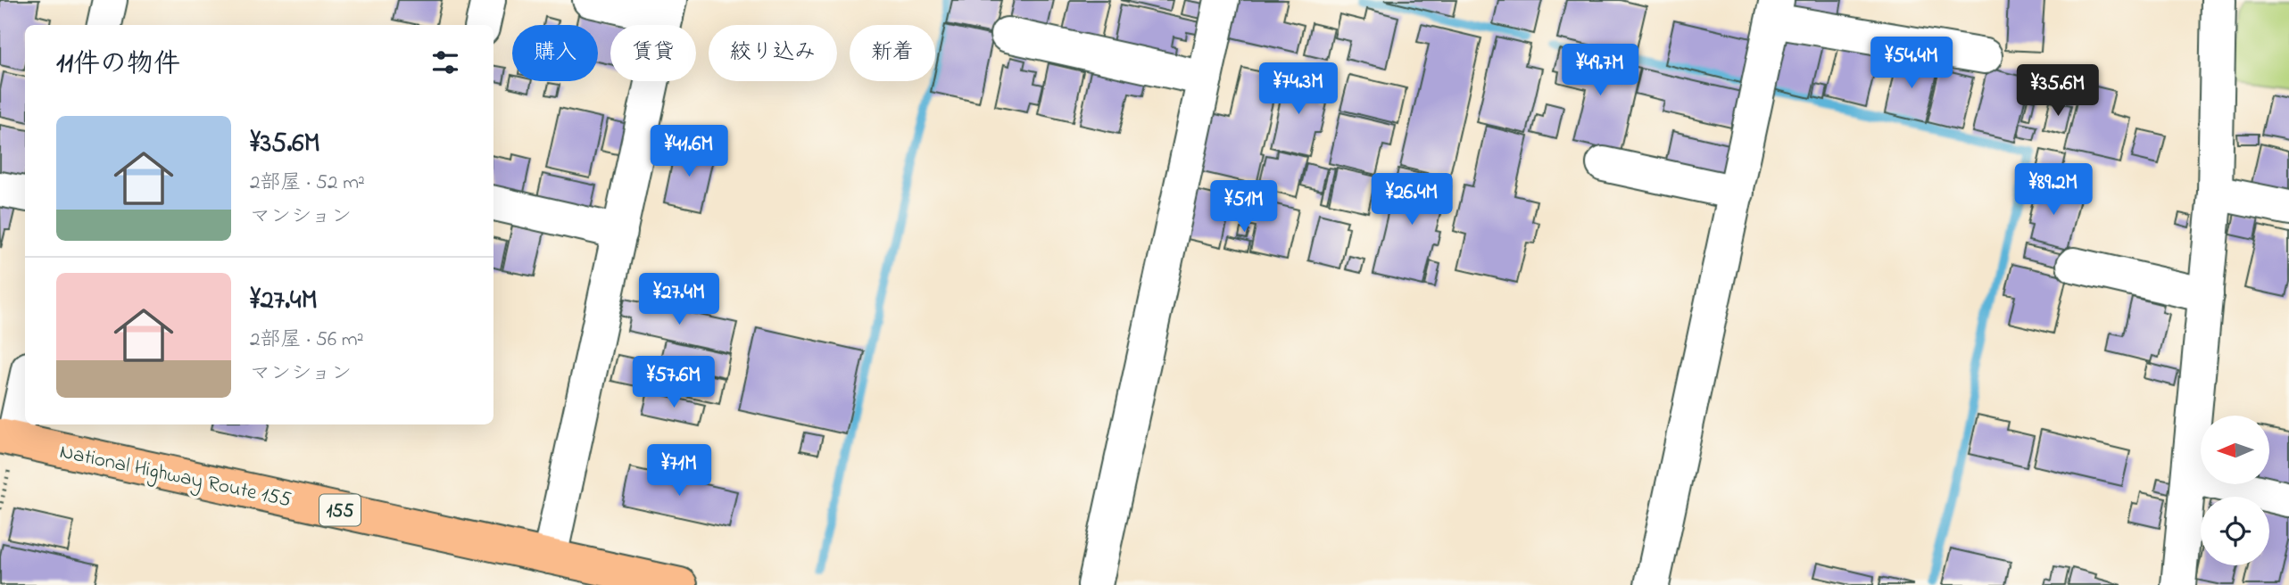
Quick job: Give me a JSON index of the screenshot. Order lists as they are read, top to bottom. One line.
{"streets":{"highway":["National Highway Route 155","155"]},"north":"left","page":{"chip":["購入","賃貸","絞り込み","新着"],"heading":"11件の物件","price":["¥54.4M","¥49.7M","¥74.3M","¥35.6M","¥41.6M","¥89.2M","¥26.4M","¥51M","¥27.4M","¥57.6M","¥71M"],"list":[{"name":"¥35.6M","note":"2部屋 · 52 m² · マンション"},{"name":"¥27.4M","note":"2部屋 · 56 m² · マンション"}]}}
